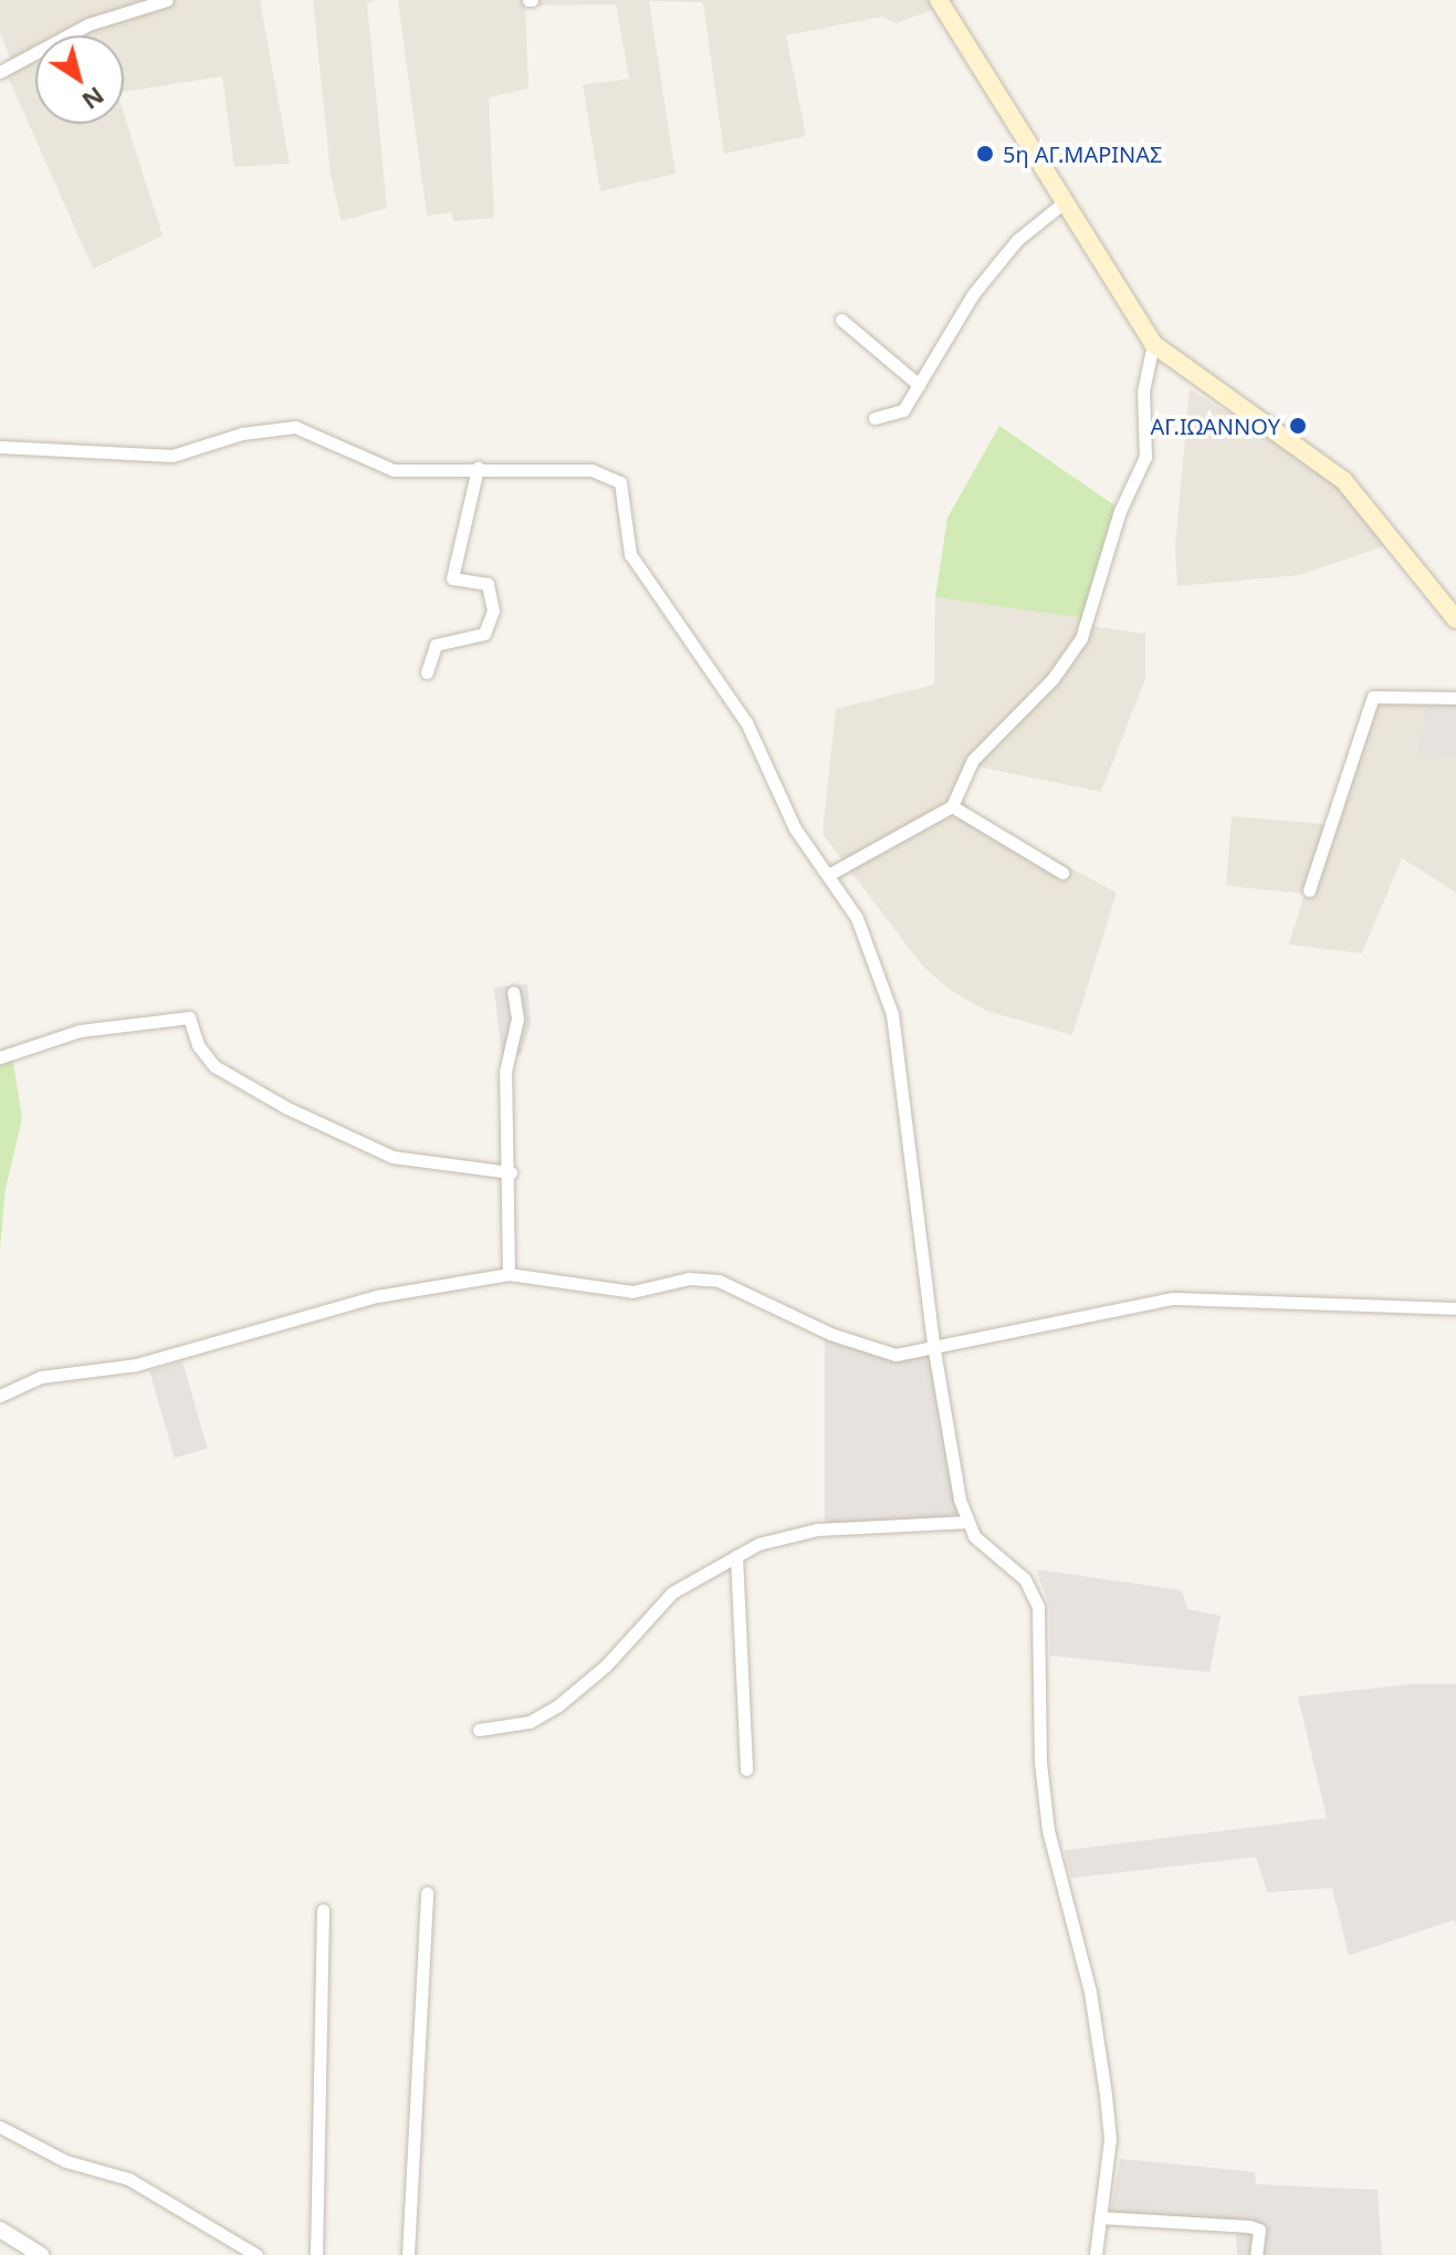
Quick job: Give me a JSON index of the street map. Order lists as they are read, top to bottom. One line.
{"places":["5η ΑΓ.ΜΑΡΙΝΑΣ","ΑΓ.ΙΩΑΝΝΟΥ"],"north":"bottom right"}
